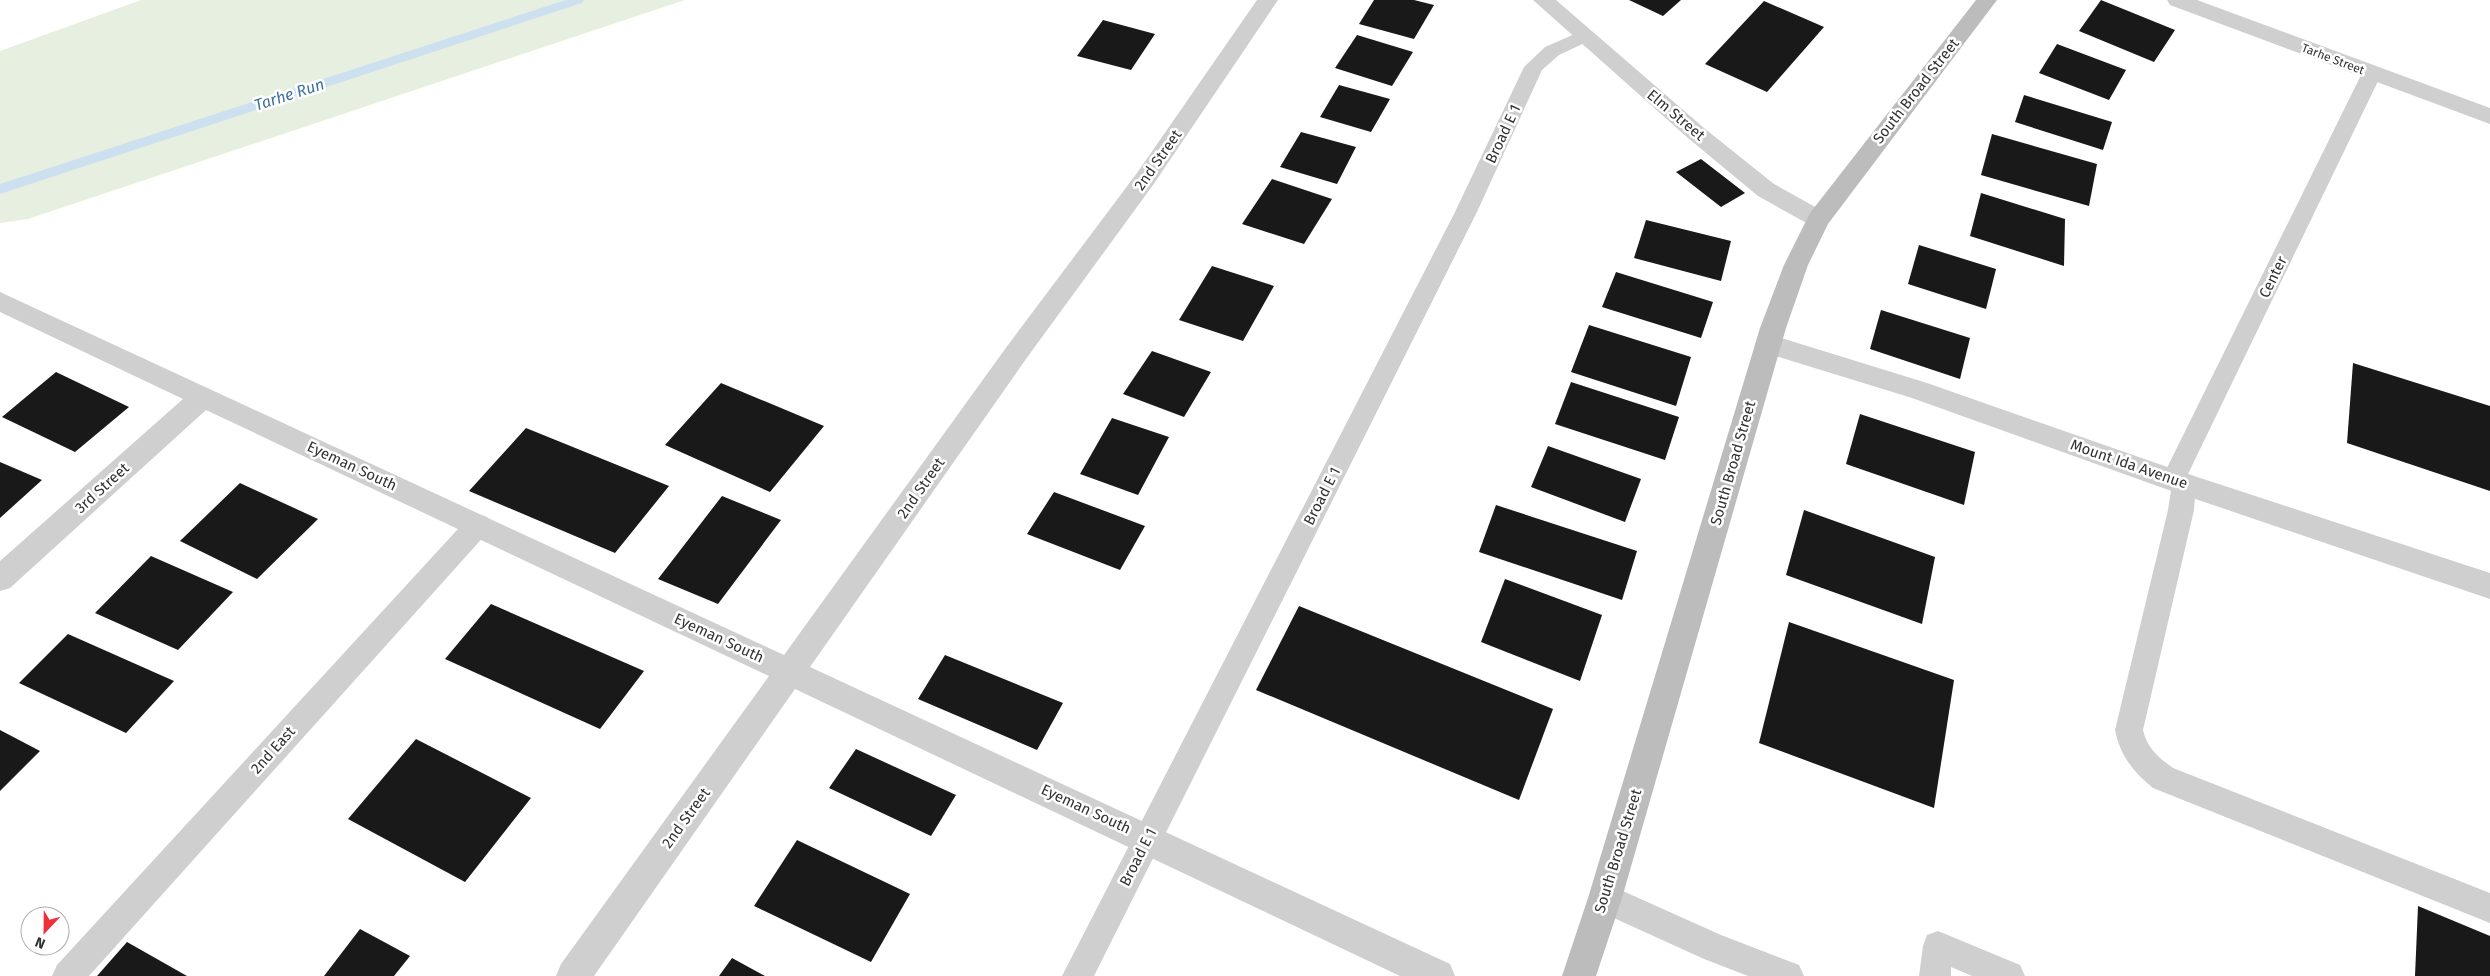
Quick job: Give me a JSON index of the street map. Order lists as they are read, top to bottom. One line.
{"streets":{"street":["Tarhe Street","South Broad Street","Elm Street","2nd Street","Mount Ida Avenue","Eyeman South","3rd Street"],"lane":["Broad E 1","Center","2nd East"]},"crossings":[["Tarhe Street","Center"],["South Broad Street","Elm Street"],["South Broad Street","Mount Ida Avenue"],["Elm Street","Broad E 1"],["Broad E 1","Eyeman South"],["2nd Street","Eyeman South"],["Center","Mount Ida Avenue"],["Eyeman South","3rd Street"],["Eyeman South","2nd East"]],"water":["Tarhe Run"],"north":"bottom"}
